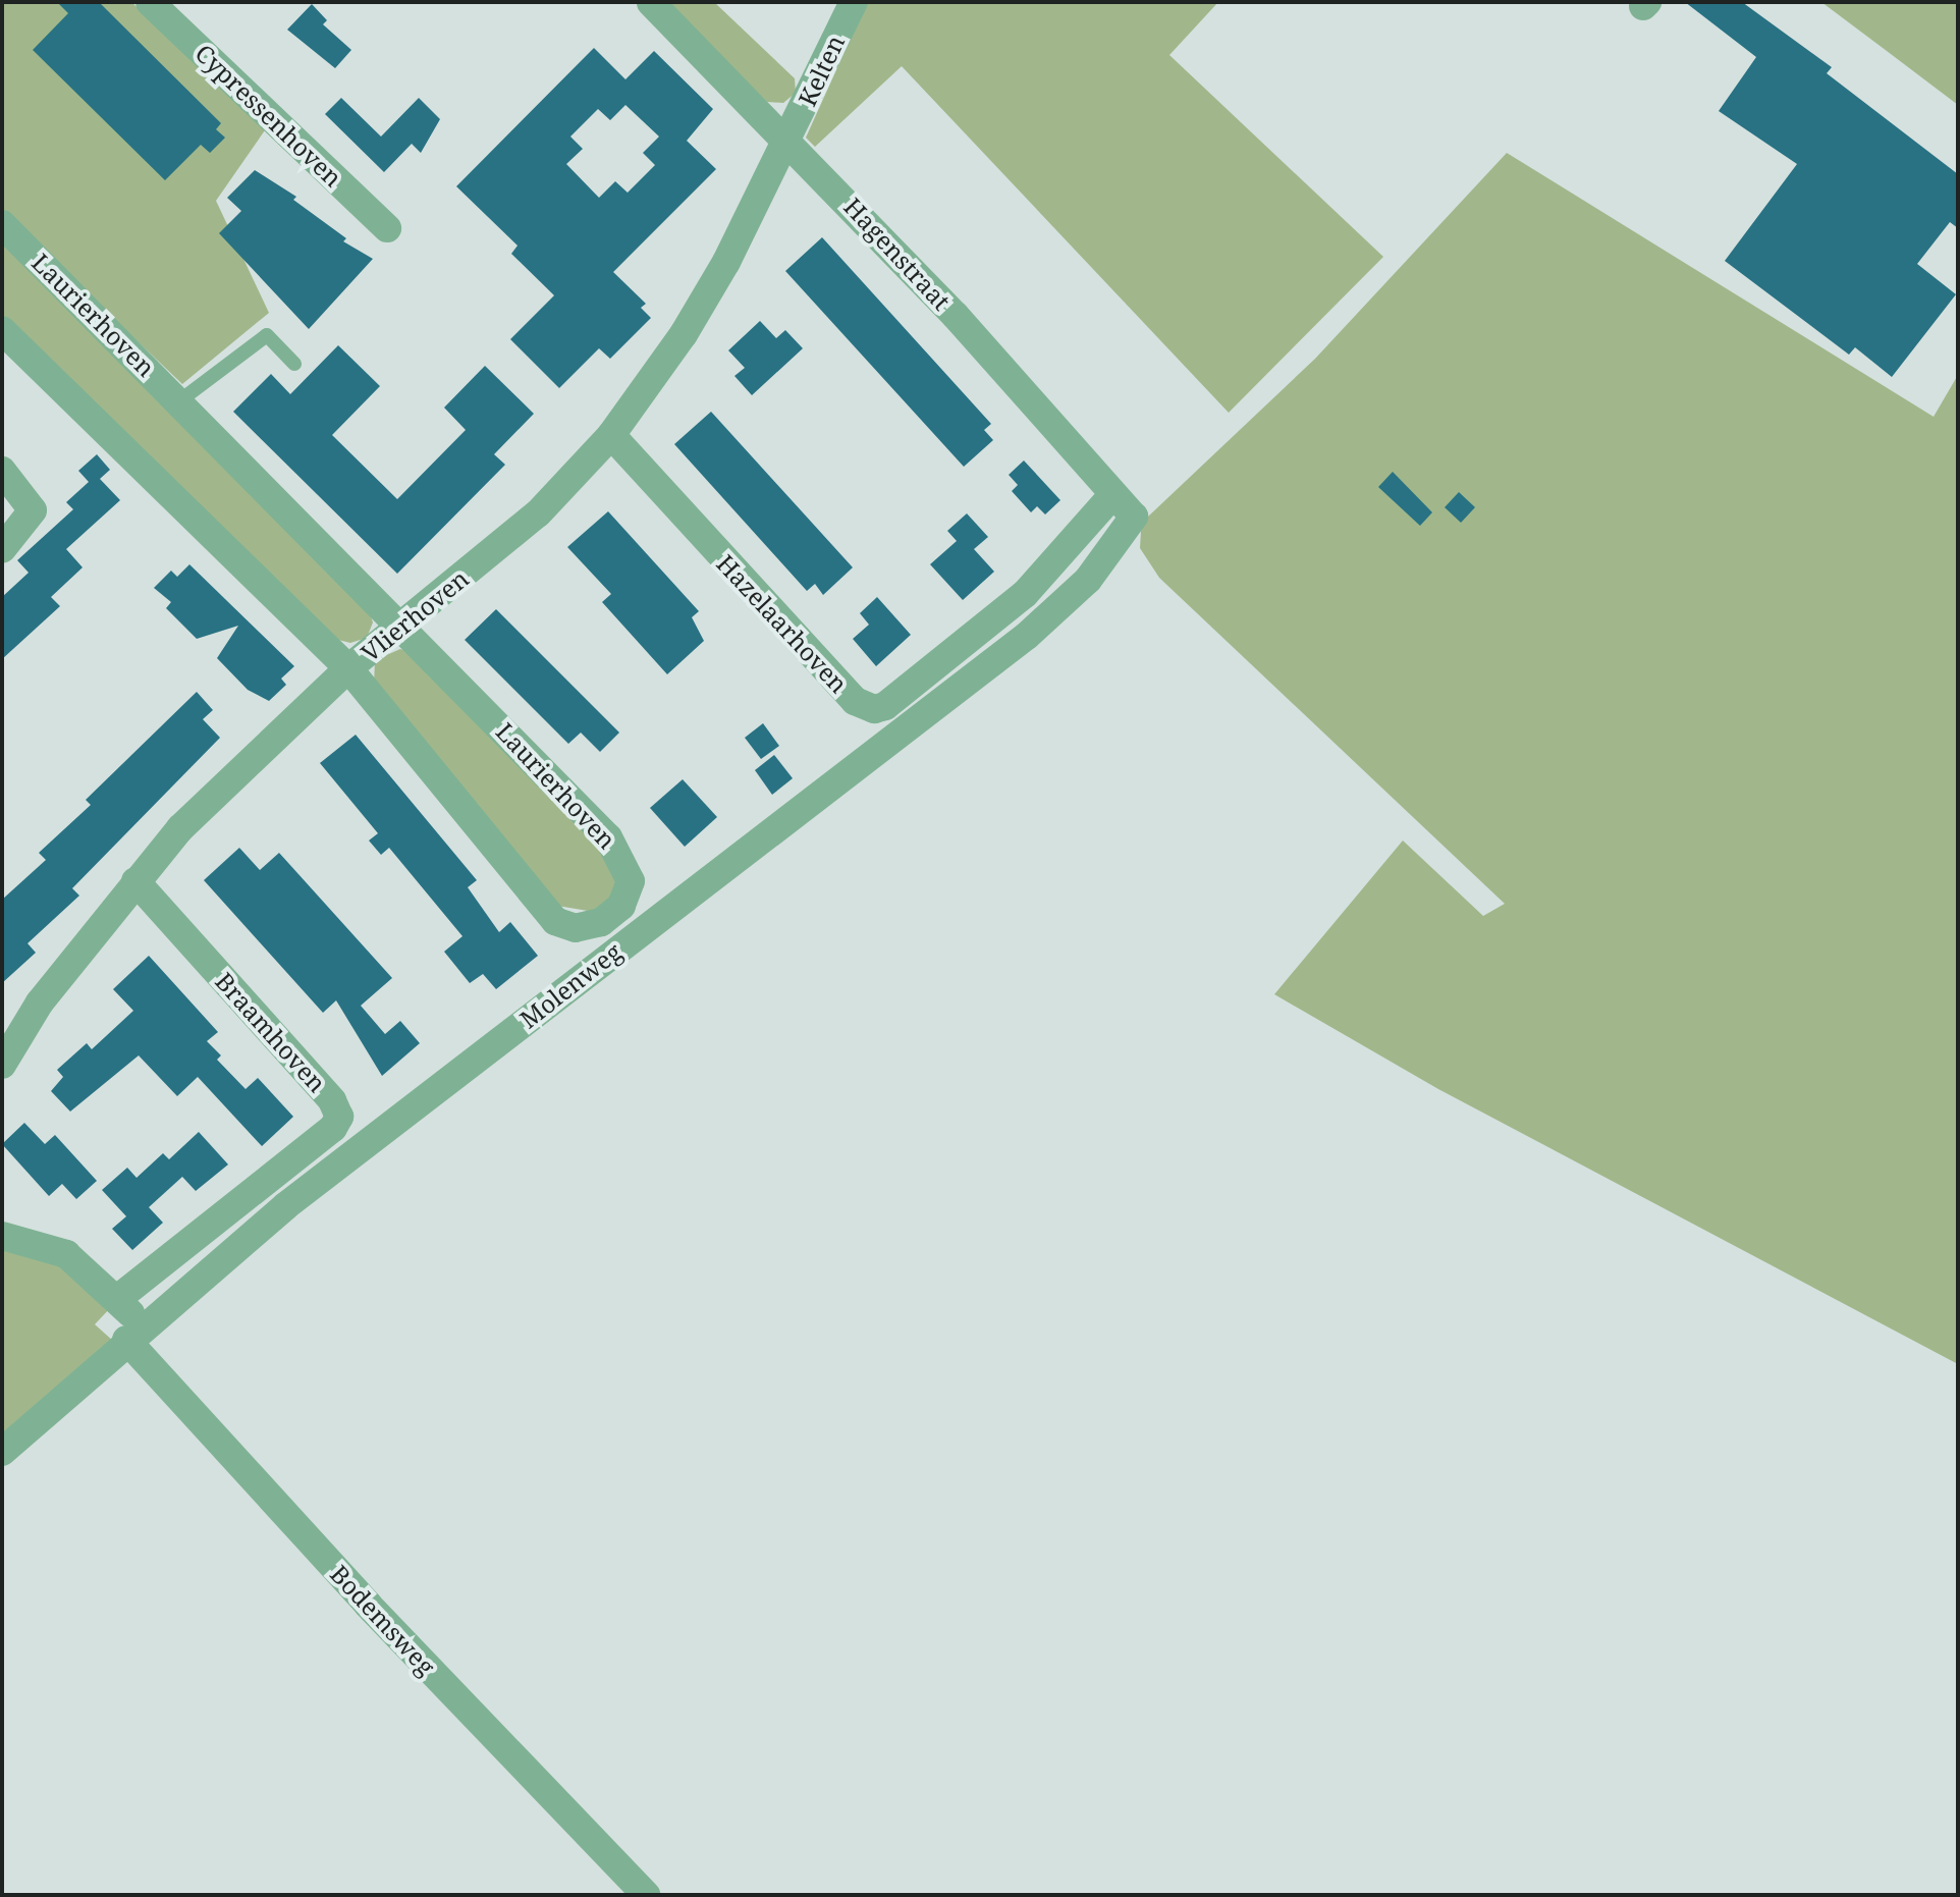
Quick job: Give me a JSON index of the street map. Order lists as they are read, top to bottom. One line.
{"streets":{"street":["Kelten","Cypressenhoven","Hagenstraat","Laurierhoven","Vlierhoven","Hazelaarhoven","Molenweg","Braamhoven","Bodemsweg"]},"crossings":[["Kelten","Hagenstraat"],["Kelten","Vlierhoven"],["Hagenstraat","Vlierhoven"],["Hagenstraat","Hazelaarhoven"],["Hagenstraat","Molenweg"],["Laurierhoven","Vlierhoven"],["Vlierhoven","Hazelaarhoven"],["Vlierhoven","Braamhoven"],["Molenweg","Bodemsweg"],["Braamhoven","Bodemsweg"]]}
